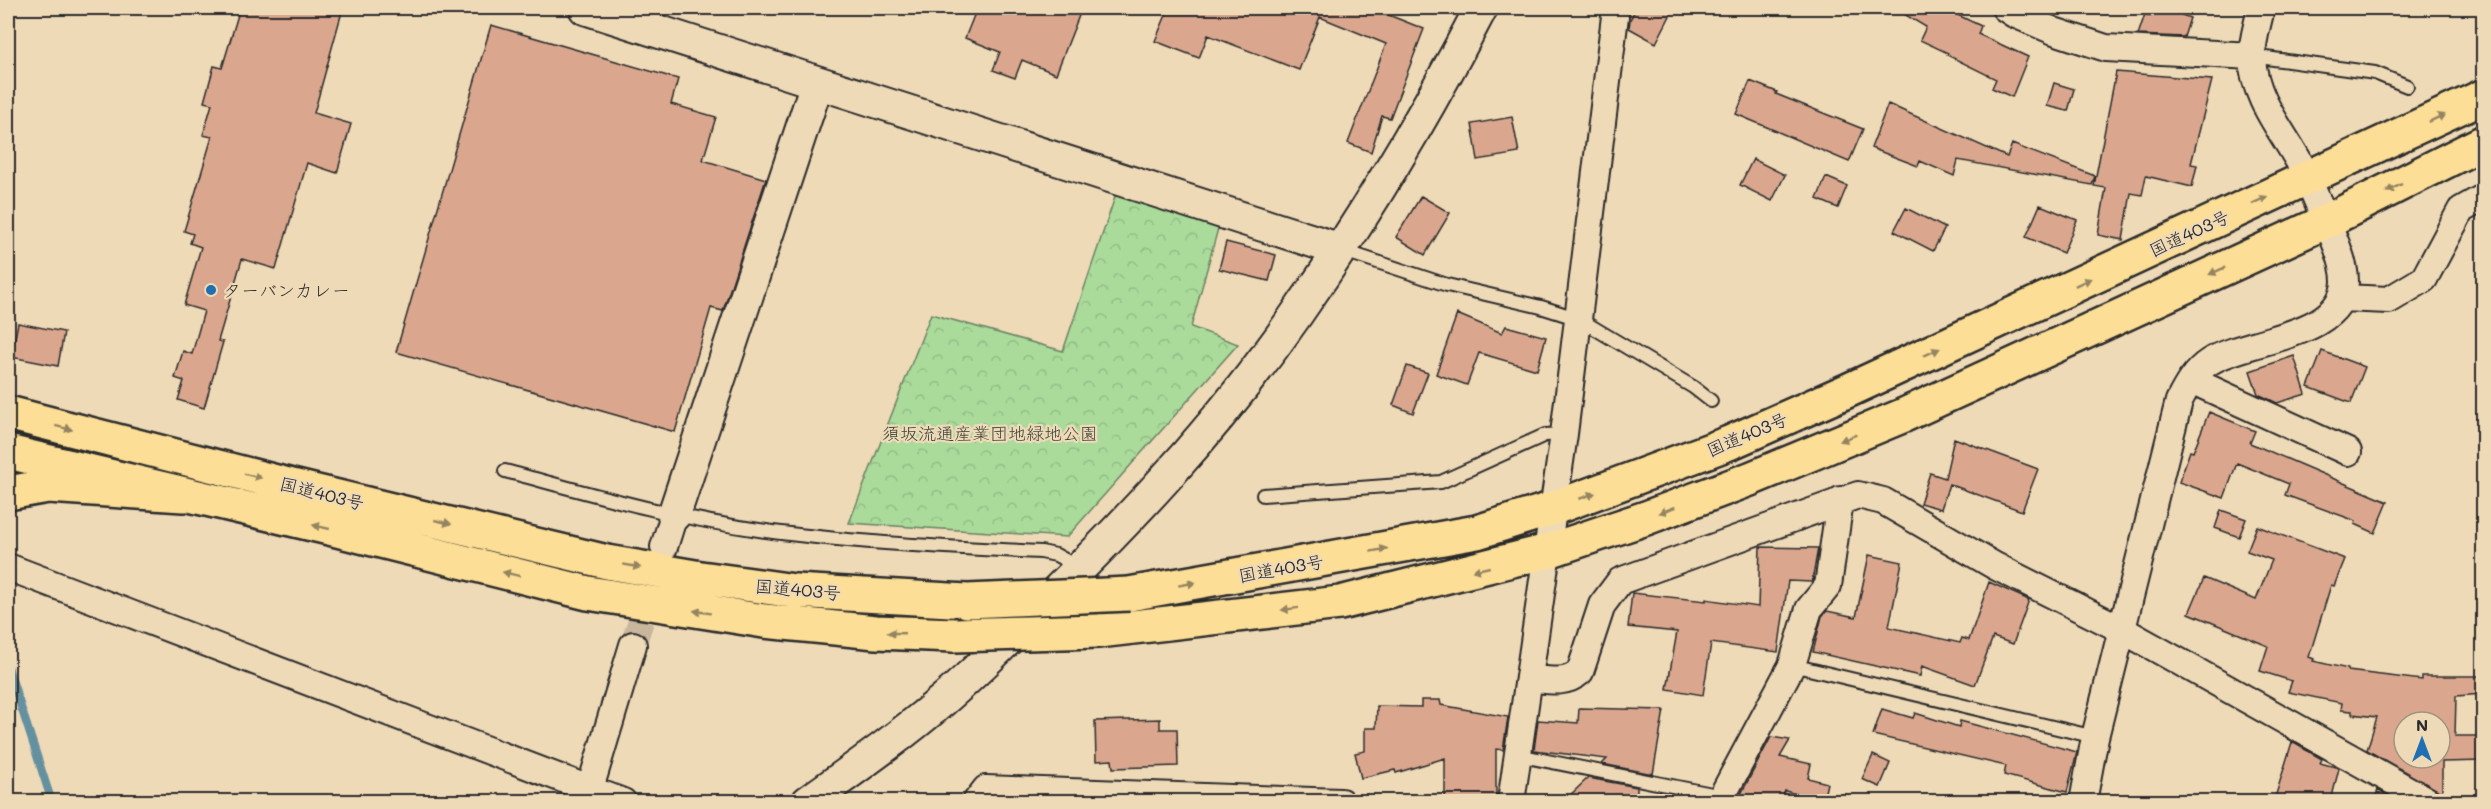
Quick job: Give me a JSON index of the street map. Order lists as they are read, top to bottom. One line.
{"streets":{"highway":["国道403号"]},"parks":["須坂流通産業団地緑地公園"],"places":["ターバンカレー"],"north":"top"}
